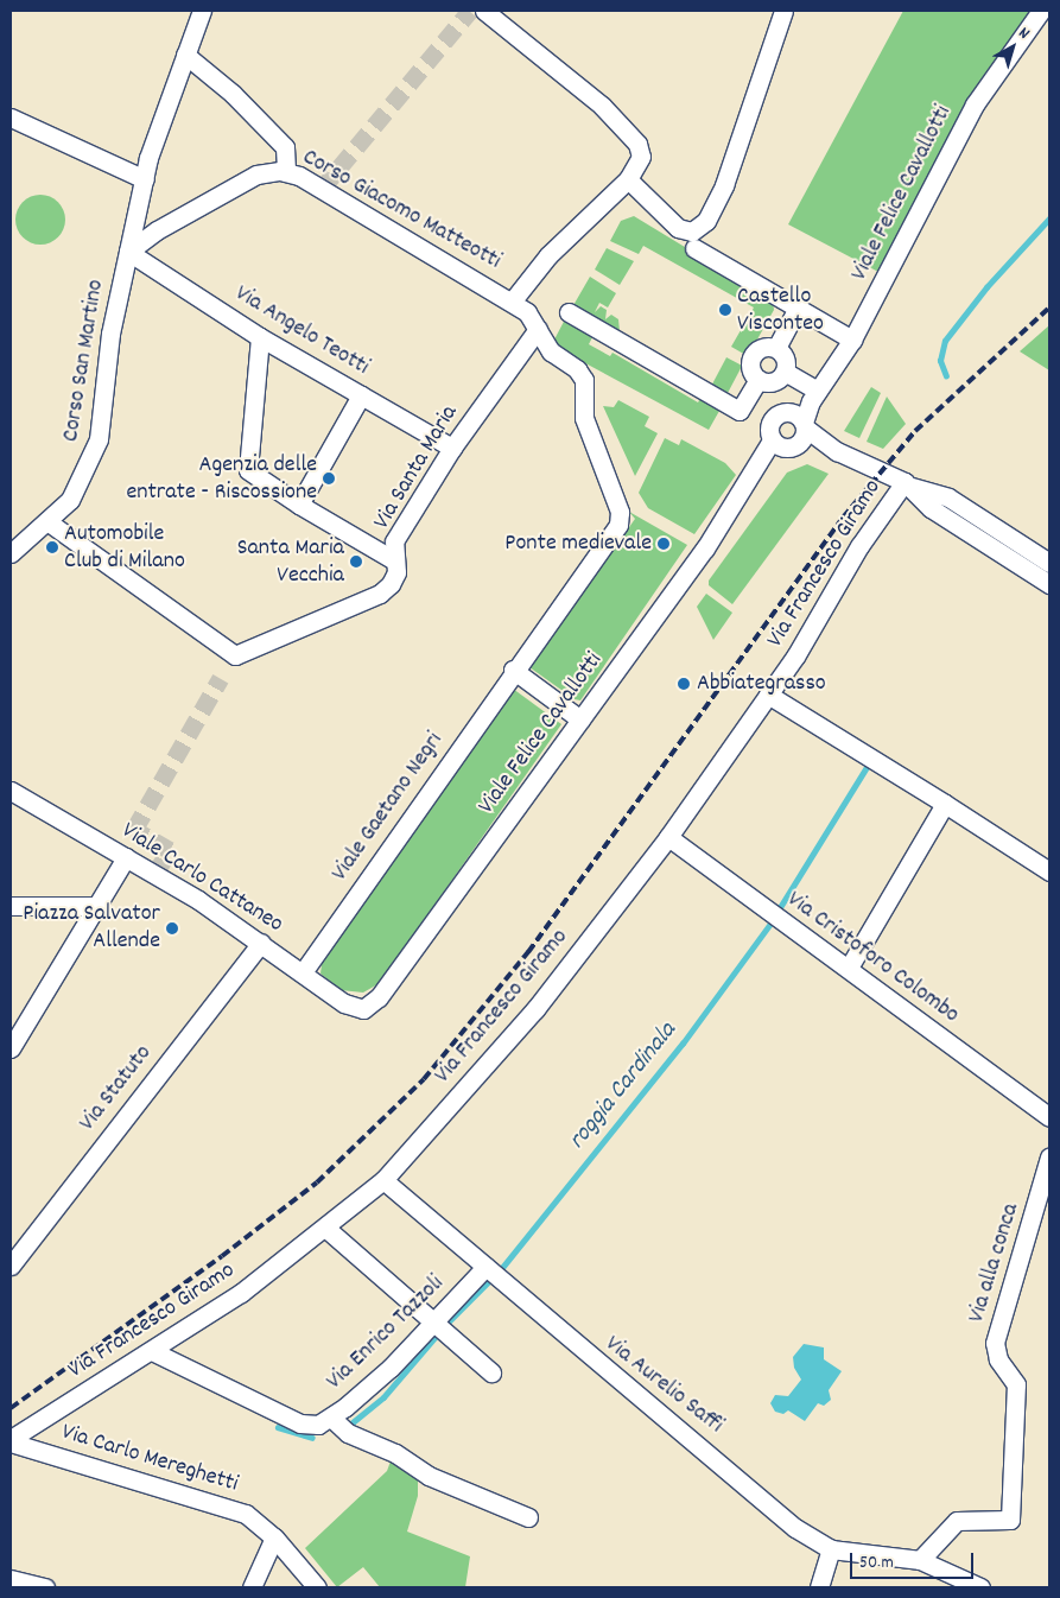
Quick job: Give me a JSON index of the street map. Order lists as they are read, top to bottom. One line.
{"streets":{"street":["Viale Felice Cavallotti","Corso Giacomo Matteotti","Via Angelo Teotti","Corso San Martino","Via Santa Maria","Via Francesco Giramo","Viale Gaetano Negri","Viale Carlo Cattaneo","Via Cristoforo Colombo","Via Statuto","Via alla conca","Via Enrico Tazzoli","Via Aurelio Saffi","Via Carlo Mereghetti"]},"crossings":[["Viale Felice Cavallotti","Viale Carlo Cattaneo"],["Corso Giacomo Matteotti","Via Angelo Teotti"],["Corso Giacomo Matteotti","Corso San Martino"],["Corso Giacomo Matteotti","Via Santa Maria"],["Corso Giacomo Matteotti","Viale Gaetano Negri"],["Via Angelo Teotti","Corso San Martino"],["Via Angelo Teotti","Via Santa Maria"],["Corso San Martino","Via Santa Maria"],["Via Santa Maria","Viale Gaetano Negri"],["Via Francesco Giramo","Via Cristoforo Colombo"],["Via Francesco Giramo","Via Enrico Tazzoli"],["Via Francesco Giramo","Via Aurelio Saffi"],["Via Francesco Giramo","Via Carlo Mereghetti"],["Viale Gaetano Negri","Viale Carlo Cattaneo"],["Viale Carlo Cattaneo","Via Statuto"],["Via alla conca","Via Aurelio Saffi"],["Via Enrico Tazzoli","Via Aurelio Saffi"]],"water":["roggia Cardinala"],"places":["Castello Visconteo","Agenzia delle entrate - Riscossione","Ponte medievale","Automobile Club di Milano","Santa Maria Vecchia","Abbiategrasso","Piazza Salvator Allende"],"scale_bar":"50 m","north":"top right"}
